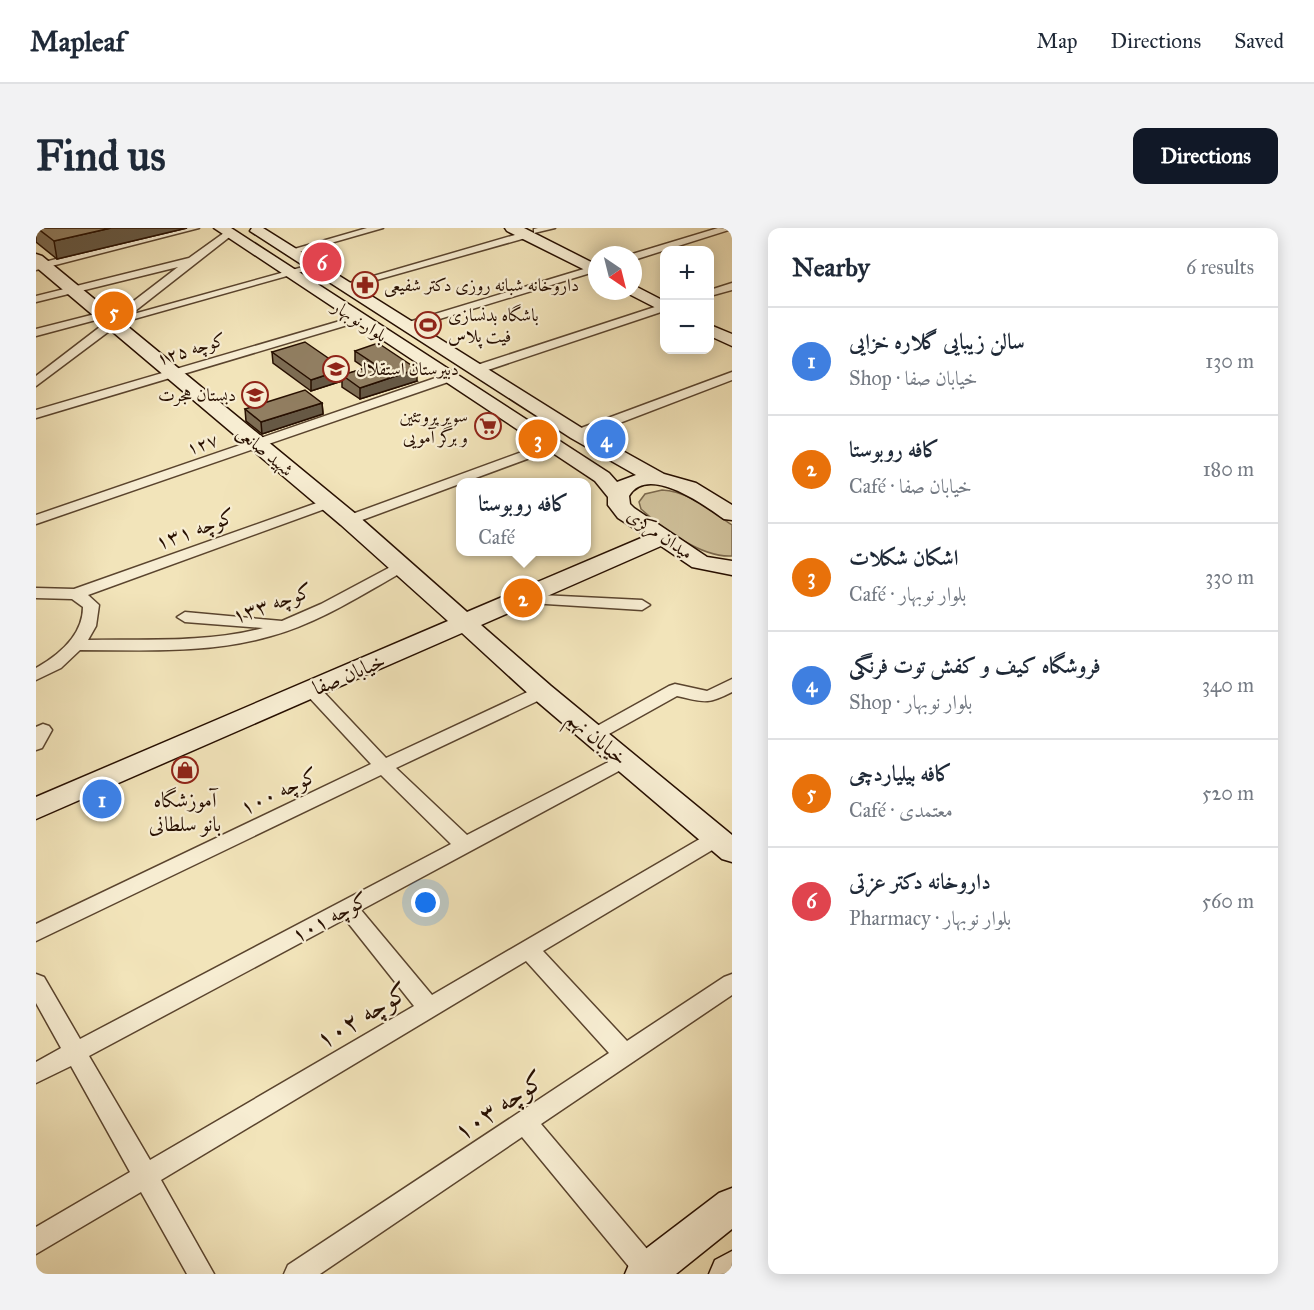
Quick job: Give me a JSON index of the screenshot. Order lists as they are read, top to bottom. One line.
{"streets":{"street":["بلوار نوبهار","کوچه ۱۲۵","۱۲۷","شهید صانعی","کوچه ۱۳۱","میدان مرکزی","کوچه ۱۳۳","خیابان صفا","خیابان نهم","کوچه ۱۰۰","کوچه ۱۰۱","کوچه ۱۰۲","کوچه ۱۰۳"]},"crossings":[["بلوار نوبهار","کوچه ۱۲۵"],["بلوار نوبهار","۱۲۷"],["بلوار نوبهار","میدان مرکزی"],["کوچه ۱۲۵","شهید صانعی"],["۱۲۷","شهید صانعی"],["شهید صانعی","کوچه ۱۳۱"],["شهید صانعی","کوچه ۱۳۳"],["شهید صانعی","خیابان صفا"],["شهید صانعی","خیابان نهم"],["میدان مرکزی","خیابان صفا"],["خیابان صفا","خیابان نهم"],["خیابان نهم","کوچه ۱۰۰"],["خیابان نهم","کوچه ۱۰۱"],["خیابان نهم","کوچه ۱۰۲"]],"places":{"pharmacy":["داروخانه شبانه روزی دکتر شفیعی"],"sports":["باشگاه بدنسازی فیت پلاس"],"school or university":["دبیرستان استقلال","دبستان هجرت"],"supermarket":["سوپر پروتئین و برگر آمویی"],"shop":["آموزشگاه بانو سلطانی"]},"north":"bottom right","page":{"header":"Mapleaf","nav":["Map","Directions","Saved"],"buttons":"Directions","title":"Find us","heading":["Nearby","6 results"],"pins":["6","5","3","4","2","1"],"map_buttons":["+","−"],"list":[{"mark":"1","name":"سالن زیبایی گلاره خزایی","note":"Shop · خیابان صفا","value":"130 m"},{"mark":"2","name":"کافه روبوستا","note":"Café · خیابان صفا","value":"180 m"},{"mark":"3","name":"اشکان شکلات","note":"Café · بلوار نوبهار","value":"330 m"},{"mark":"4","name":"فروشگاه کیف و کفش توت فرنگی","note":"Shop · بلوار نوبهار","value":"340 m"},{"mark":"5","name":"کافه بیلیاردچی","note":"Café · معتمدی","value":"520 m"},{"mark":"6","name":"داروخانه دکتر عزتی","note":"Pharmacy · بلوار نوبهار","value":"560 m"}],"popup":["کافه روبوستا","Café"]}}
